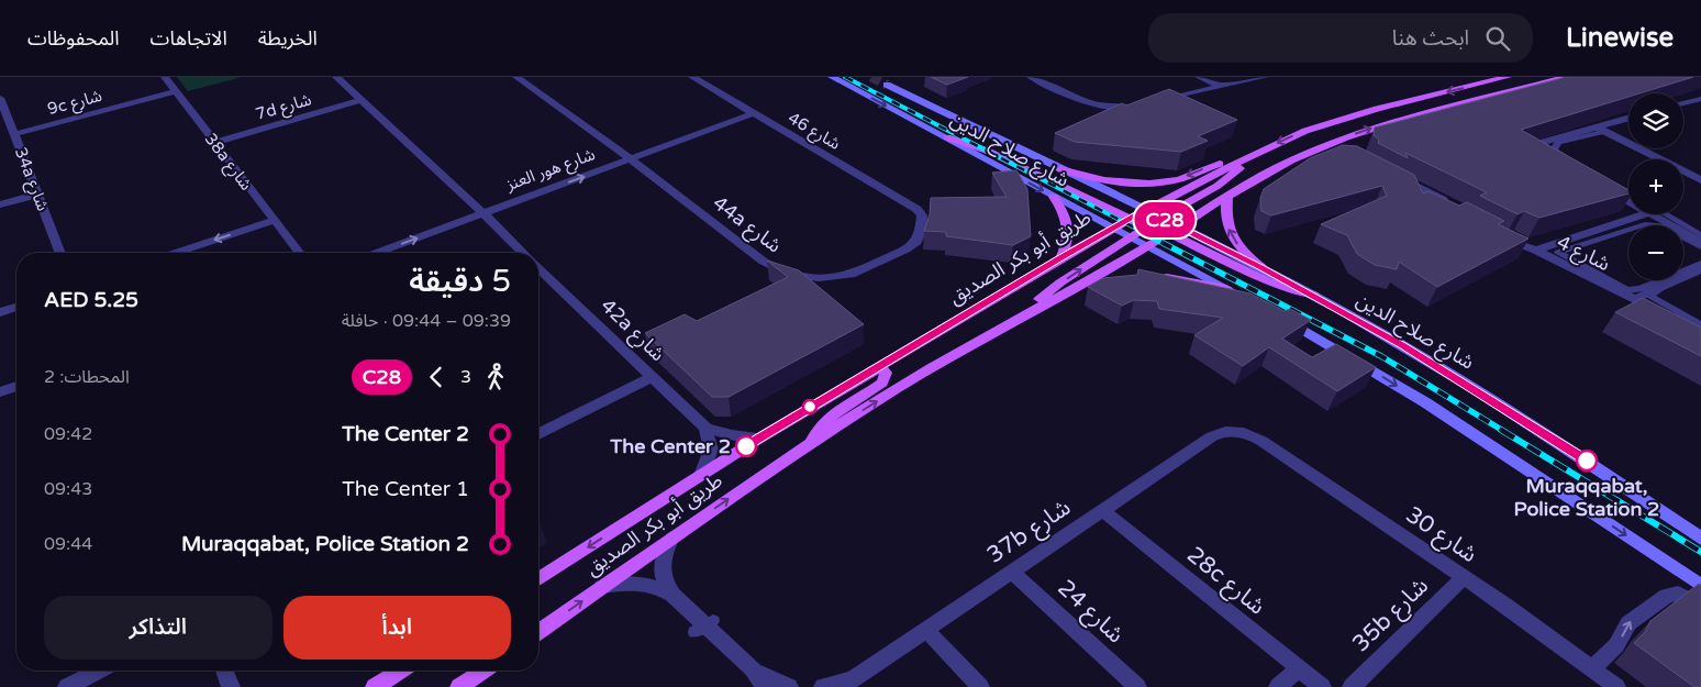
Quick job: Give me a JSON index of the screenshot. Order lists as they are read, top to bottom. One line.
{"streets":{"main road":["شارع صلاح الدين","طريق أبو بكر الصديق"],"street":["9c شارع","7d شارع","شارع 46","38a شارع","شارع هور العنز","34a شارع","44a شارع","شارع 4","42a شارع","37b شارع","شارع 30","28c شارع","شارع 24","35b شارع"]},"crossings":[["9c شارع","38a شارع"],["9c شارع","34a شارع"],["7d شارع","38a شارع"],["7d شارع","42a شارع"],["شارع 46","شارع هور العنز"],["شارع 46","44a شارع"],["شارع صلاح الدين","طريق أبو بكر الصديق"],["شارع هور العنز","44a شارع"],["شارع هور العنز","42a شارع"],["طريق أبو بكر الصديق","42a شارع"],["37b شارع","شارع 30"],["37b شارع","28c شارع"],["37b شارع","شارع 24"],["شارع 30","35b شارع"]],"one_way":["شارع هور العنز"],"places":["The Center 2","Muraqqabat, Police Station 2"],"lines":["bus line C28"],"page":{"header":"Linewise","search":"ابحث هنا","nav":["الخريطة","الاتجاهات","المحفوظات"],"on_map":"C28","map_buttons":["+","−"],"heading":["5 دقيقة","09:39 – 09:44 · حافلة","AED 5.25"],"legs":["3","C28","المحطات: 2"],"list":[{"name":"The Center 2","value":"09:42"},{"name":"The Center 1","value":"09:43"},{"name":"Muraqqabat, Police Station 2","value":"09:44"}],"buttons":["ابدأ","التذاكر"]}}
